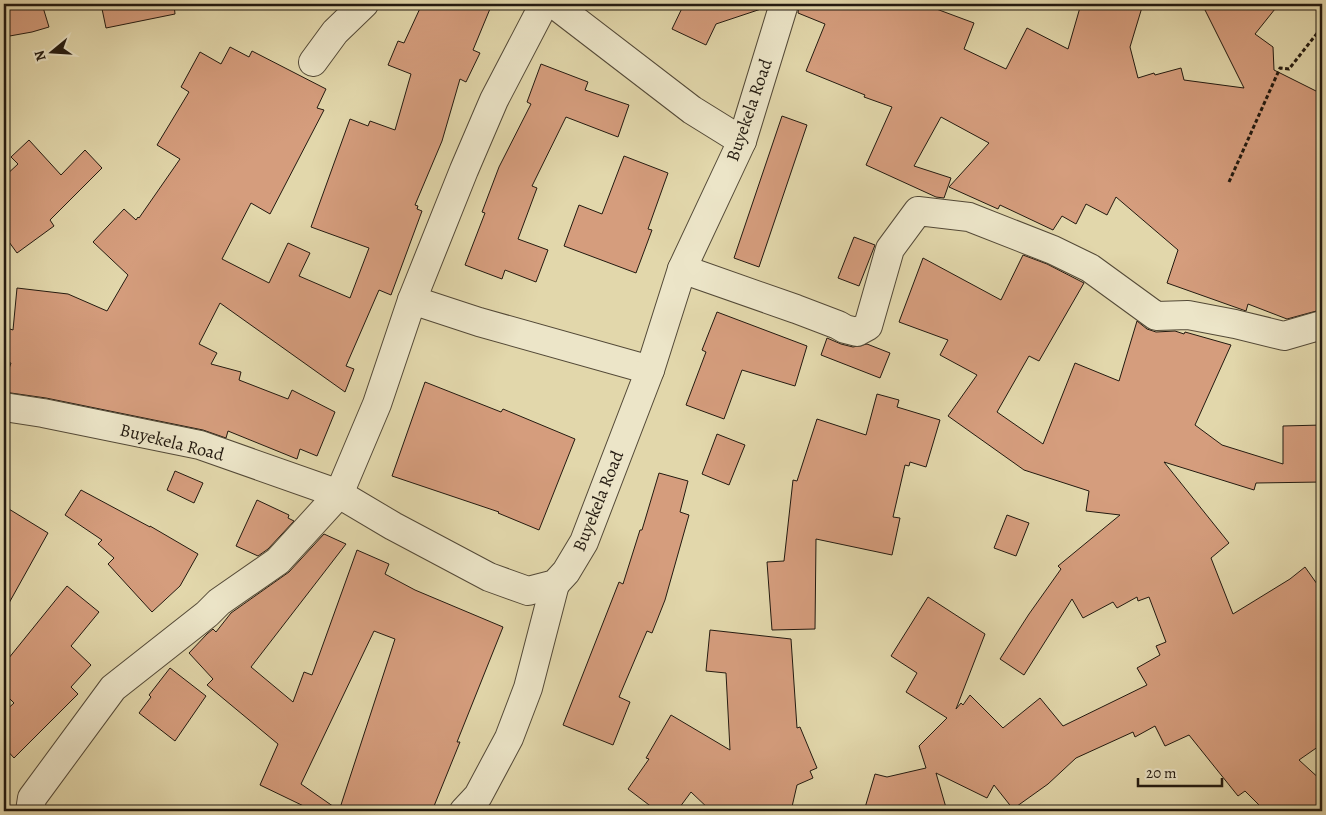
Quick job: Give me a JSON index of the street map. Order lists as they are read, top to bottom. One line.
{"streets":{"street":["Buyekela Road"]},"scale_bar":"20 m","north":"left"}
